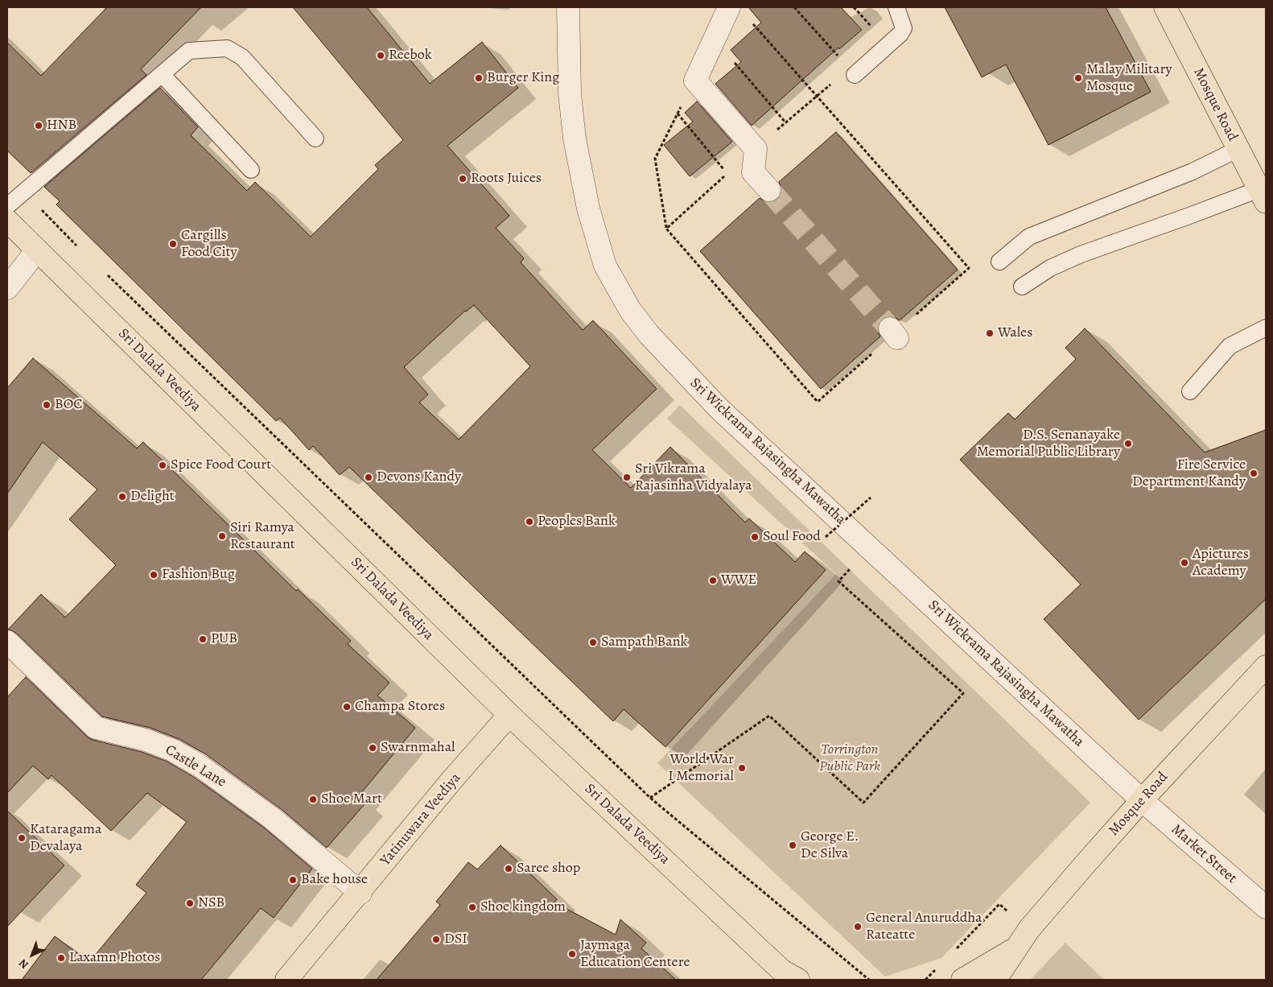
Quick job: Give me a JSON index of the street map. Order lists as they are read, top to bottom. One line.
{"streets":{"main road":["Mosque Road","Sri Dalada Veediya","Yatinuwara Veediya"],"street":["Sri Wickrama Rajasingha Mawatha","Castle Lane","Market Street"]},"crossings":[["Mosque Road","Sri Wickrama Rajasingha Mawatha"],["Mosque Road","Market Street"],["Sri Dalada Veediya","Yatinuwara Veediya"],["Sri Wickrama Rajasingha Mawatha","Market Street"],["Castle Lane","Yatinuwara Veediya"]],"parks":["Torrington Public Park"],"places":["Reebok","Burger King","Malay Military Mosque","HNB","Roots Juices","Cargills Food City","Wales","BOC","D.S. Senanayake Memorial Public Library","Spice Food Court","Fire Service Department Kandy","Devons Kandy","Sri Vikrama Rajasinha Vidyalaya","Delight","Peoples Bank","Siri Ramya Restaurant","Soul Food","Apictures Academy","Fashion Bug","WWE","PUB","Sampath Bank","Champa Stores","Swarnmahal","World War I Memorial","Shoe Mart","Kataragama Devalaya","George E. De Silva","Saree shop","Bake house","NSB","Shoe kingdom","General Anuruddha Rateatte","DSI","Jaymaga Education Centere","Laxamn Photos"],"north":"bottom left"}
